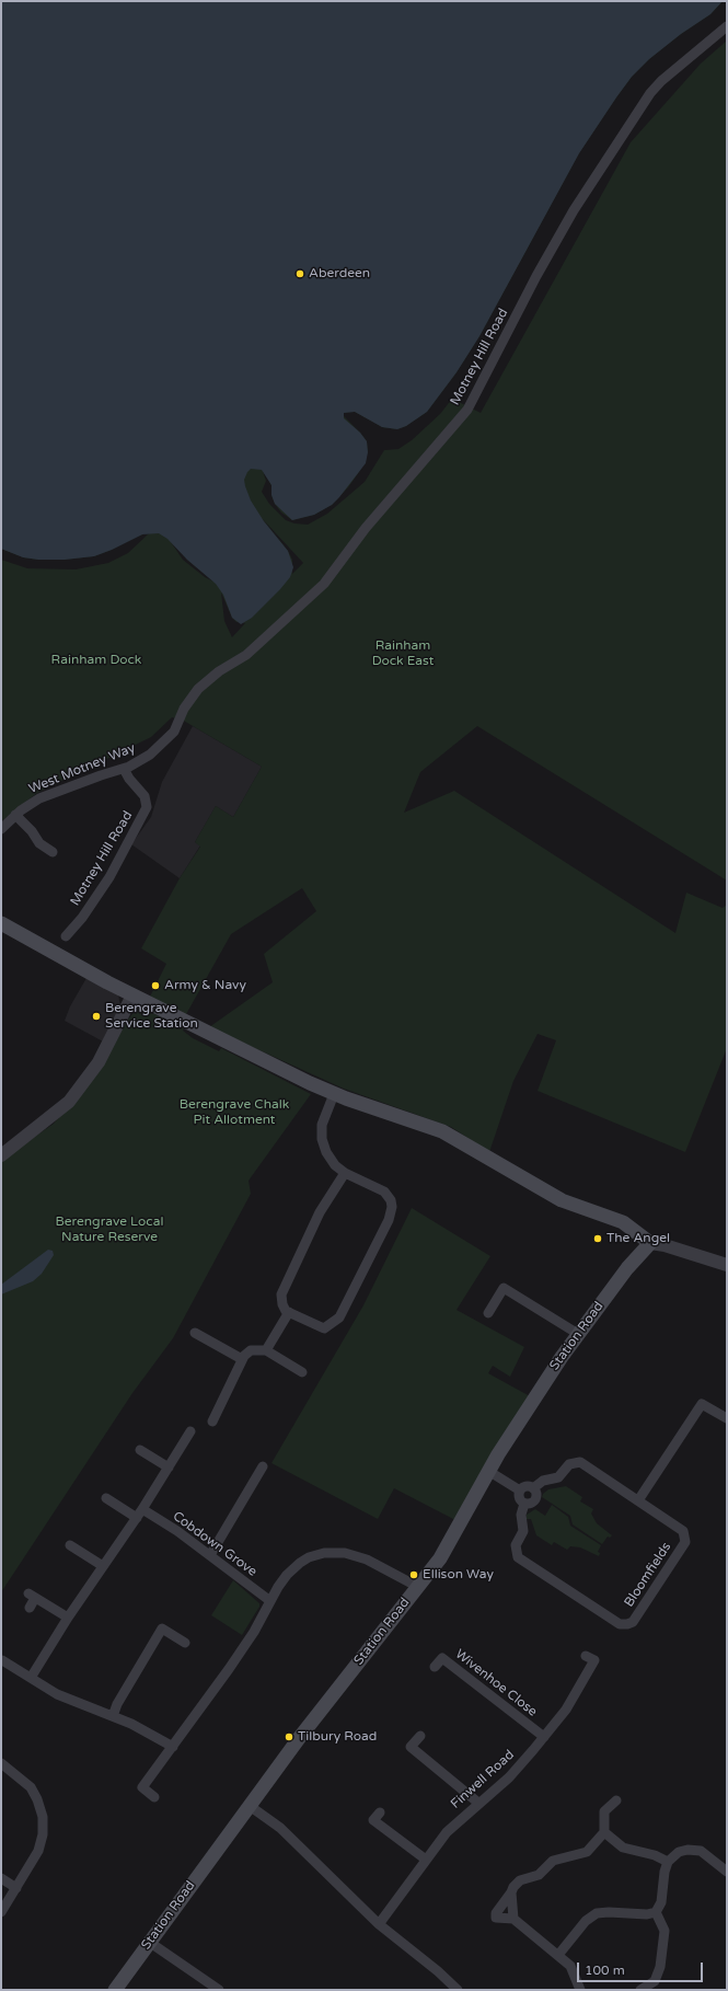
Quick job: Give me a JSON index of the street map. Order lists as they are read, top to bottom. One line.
{"streets":{"main road":["Station Road"],"street":["Motney Hill Road","West Motney Way","Cobdown Grove","Bloomfields","Wivenhoe Close","Finwell Road"]},"crossings":[["Motney Hill Road","West Motney Way"],["Wivenhoe Close","Finwell Road"]],"parks":["Rainham Dock East","Rainham Dock","Berengrave Chalk Pit Allotment","Berengrave Local Nature Reserve"],"places":["Aberdeen","Army & Navy","Berengrave Service Station","The Angel","Ellison Way","Tilbury Road"],"scale_bar":"100 m"}
